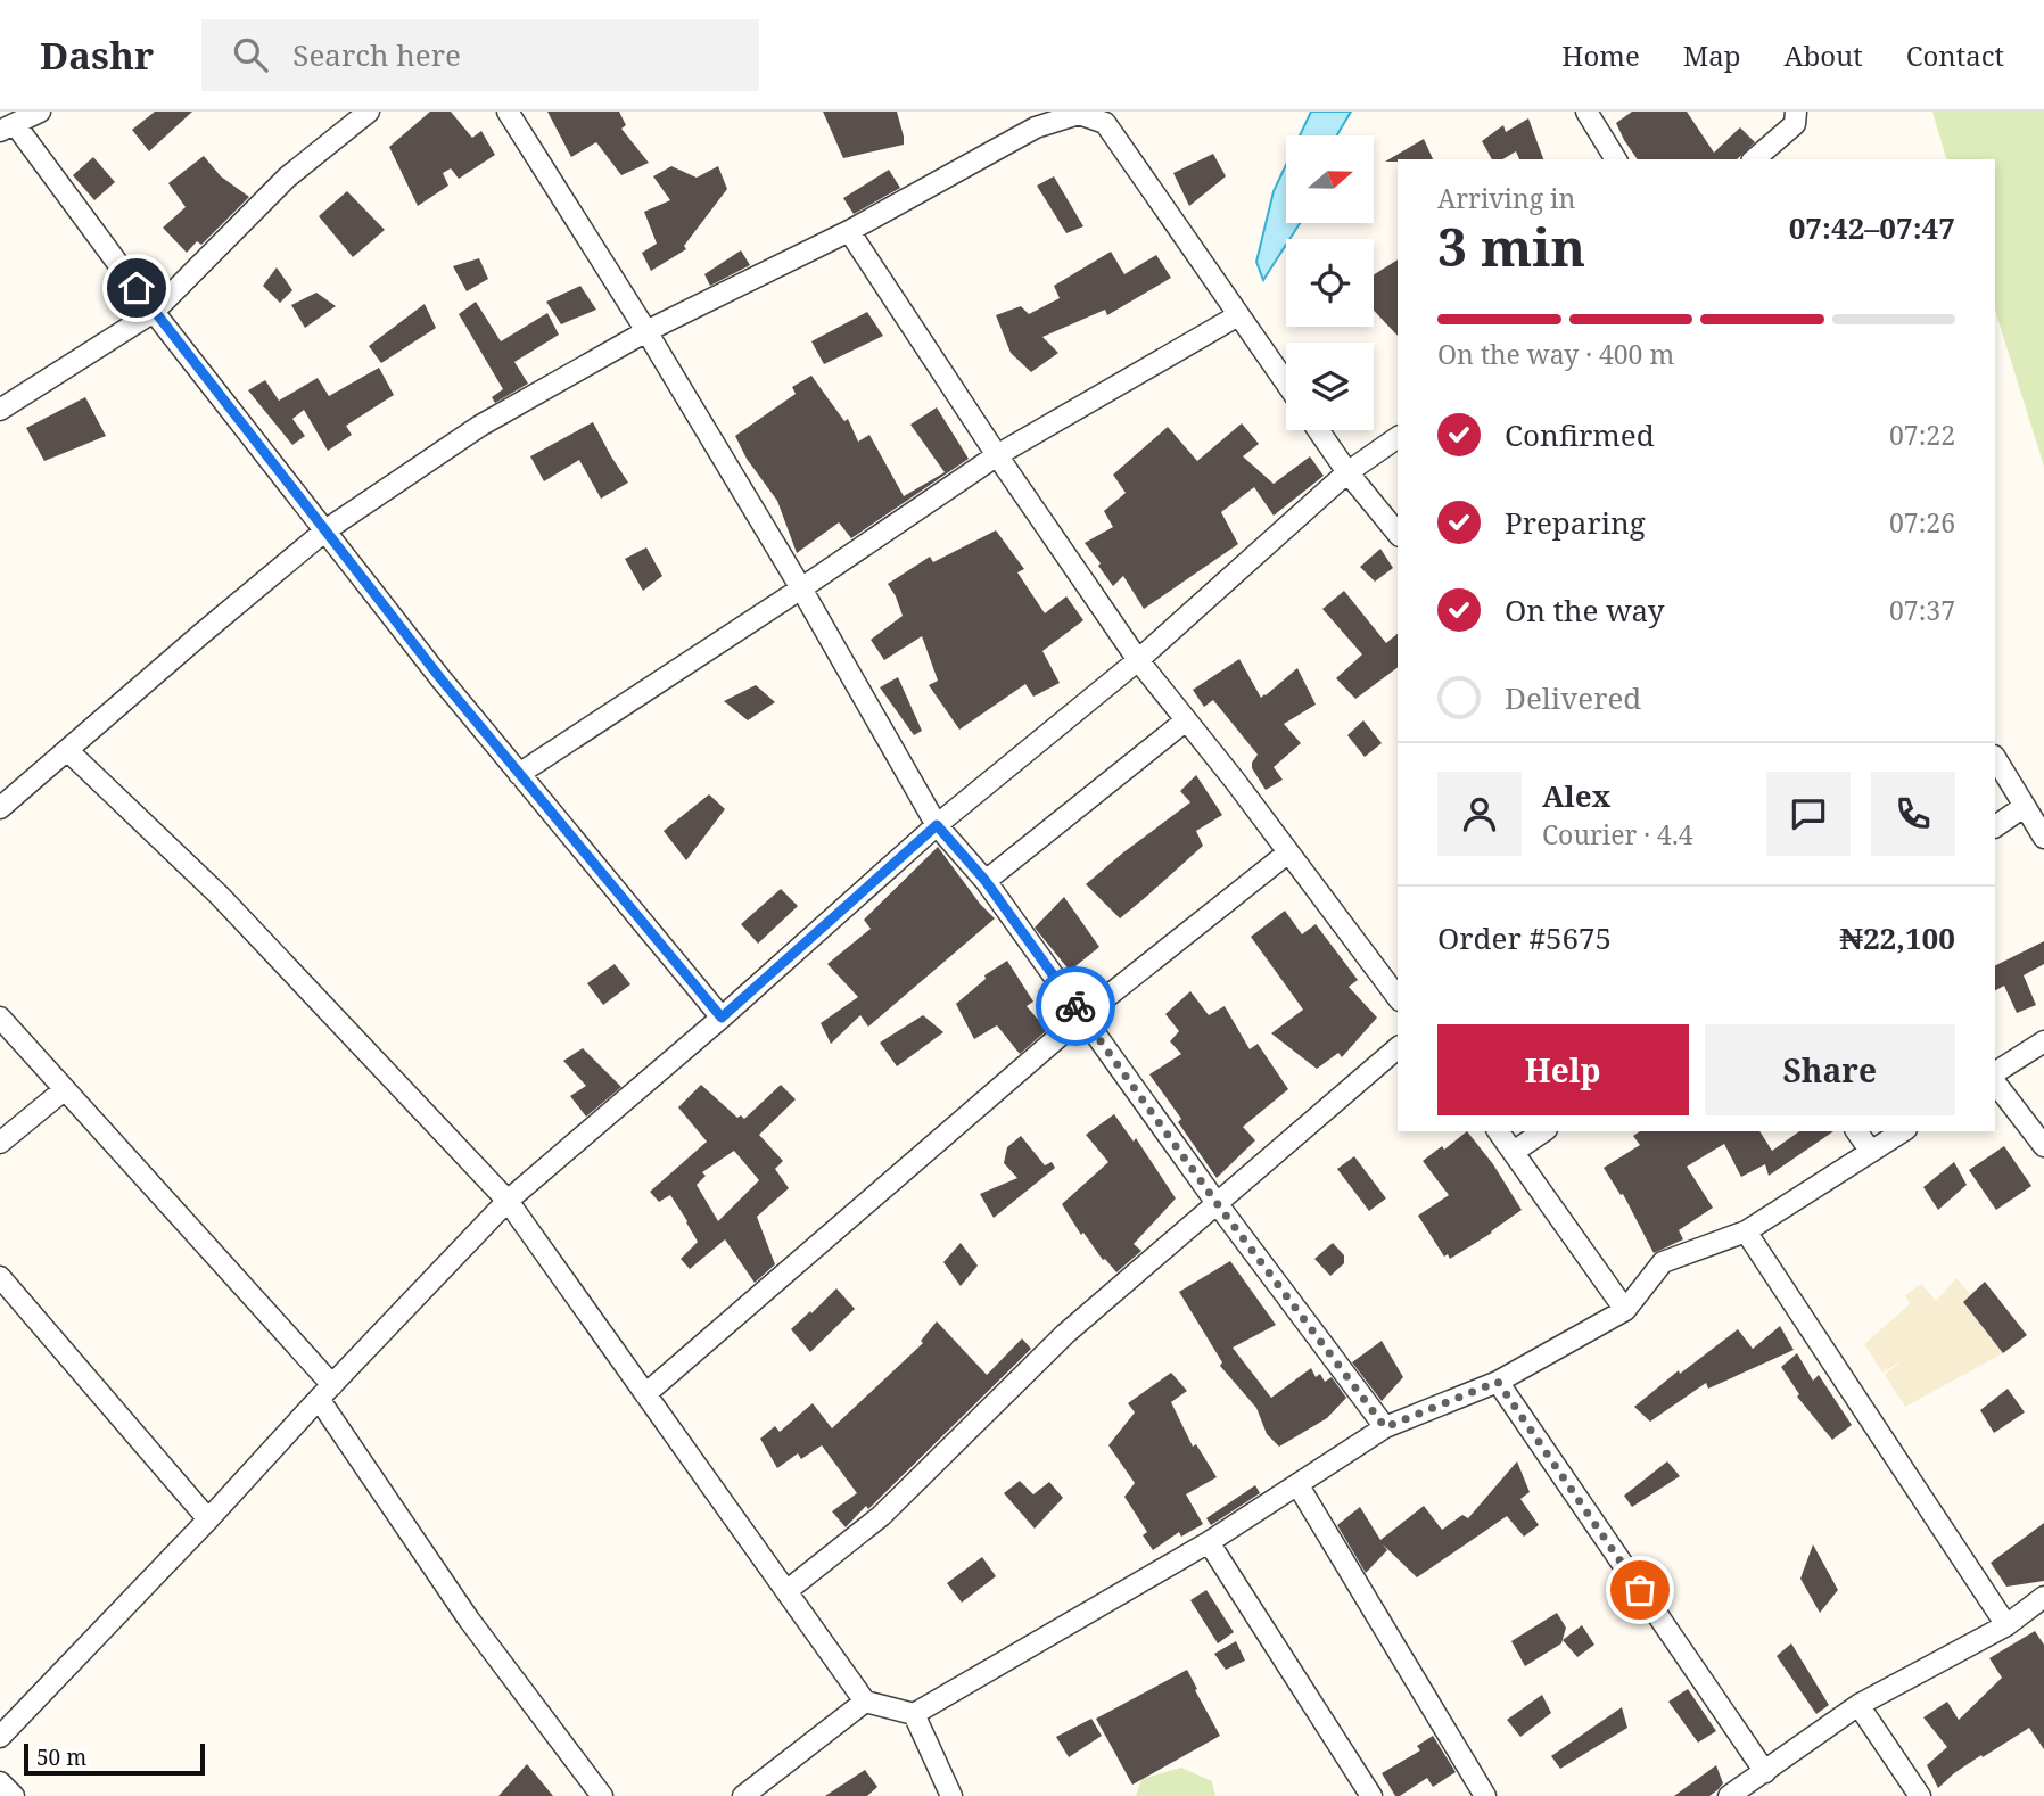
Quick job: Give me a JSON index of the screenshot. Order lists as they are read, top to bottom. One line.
{"scale_bar":"50 m","north":"right","page":{"header":"Dashr","search":"Search here","nav":["Home","Map","About","Contact"],"heading":["3 min","Arriving in","07:42–07:47"],"panel":["Alex","Courier · 4.4","Order #5675","₦22,100"],"bar":"On the way · 400 m","list":[["Confirmed","07:22"],["Preparing","07:26"],["On the way","07:37"],"Delivered"],"buttons":["Help","Share"],"scale":"50 m"}}
